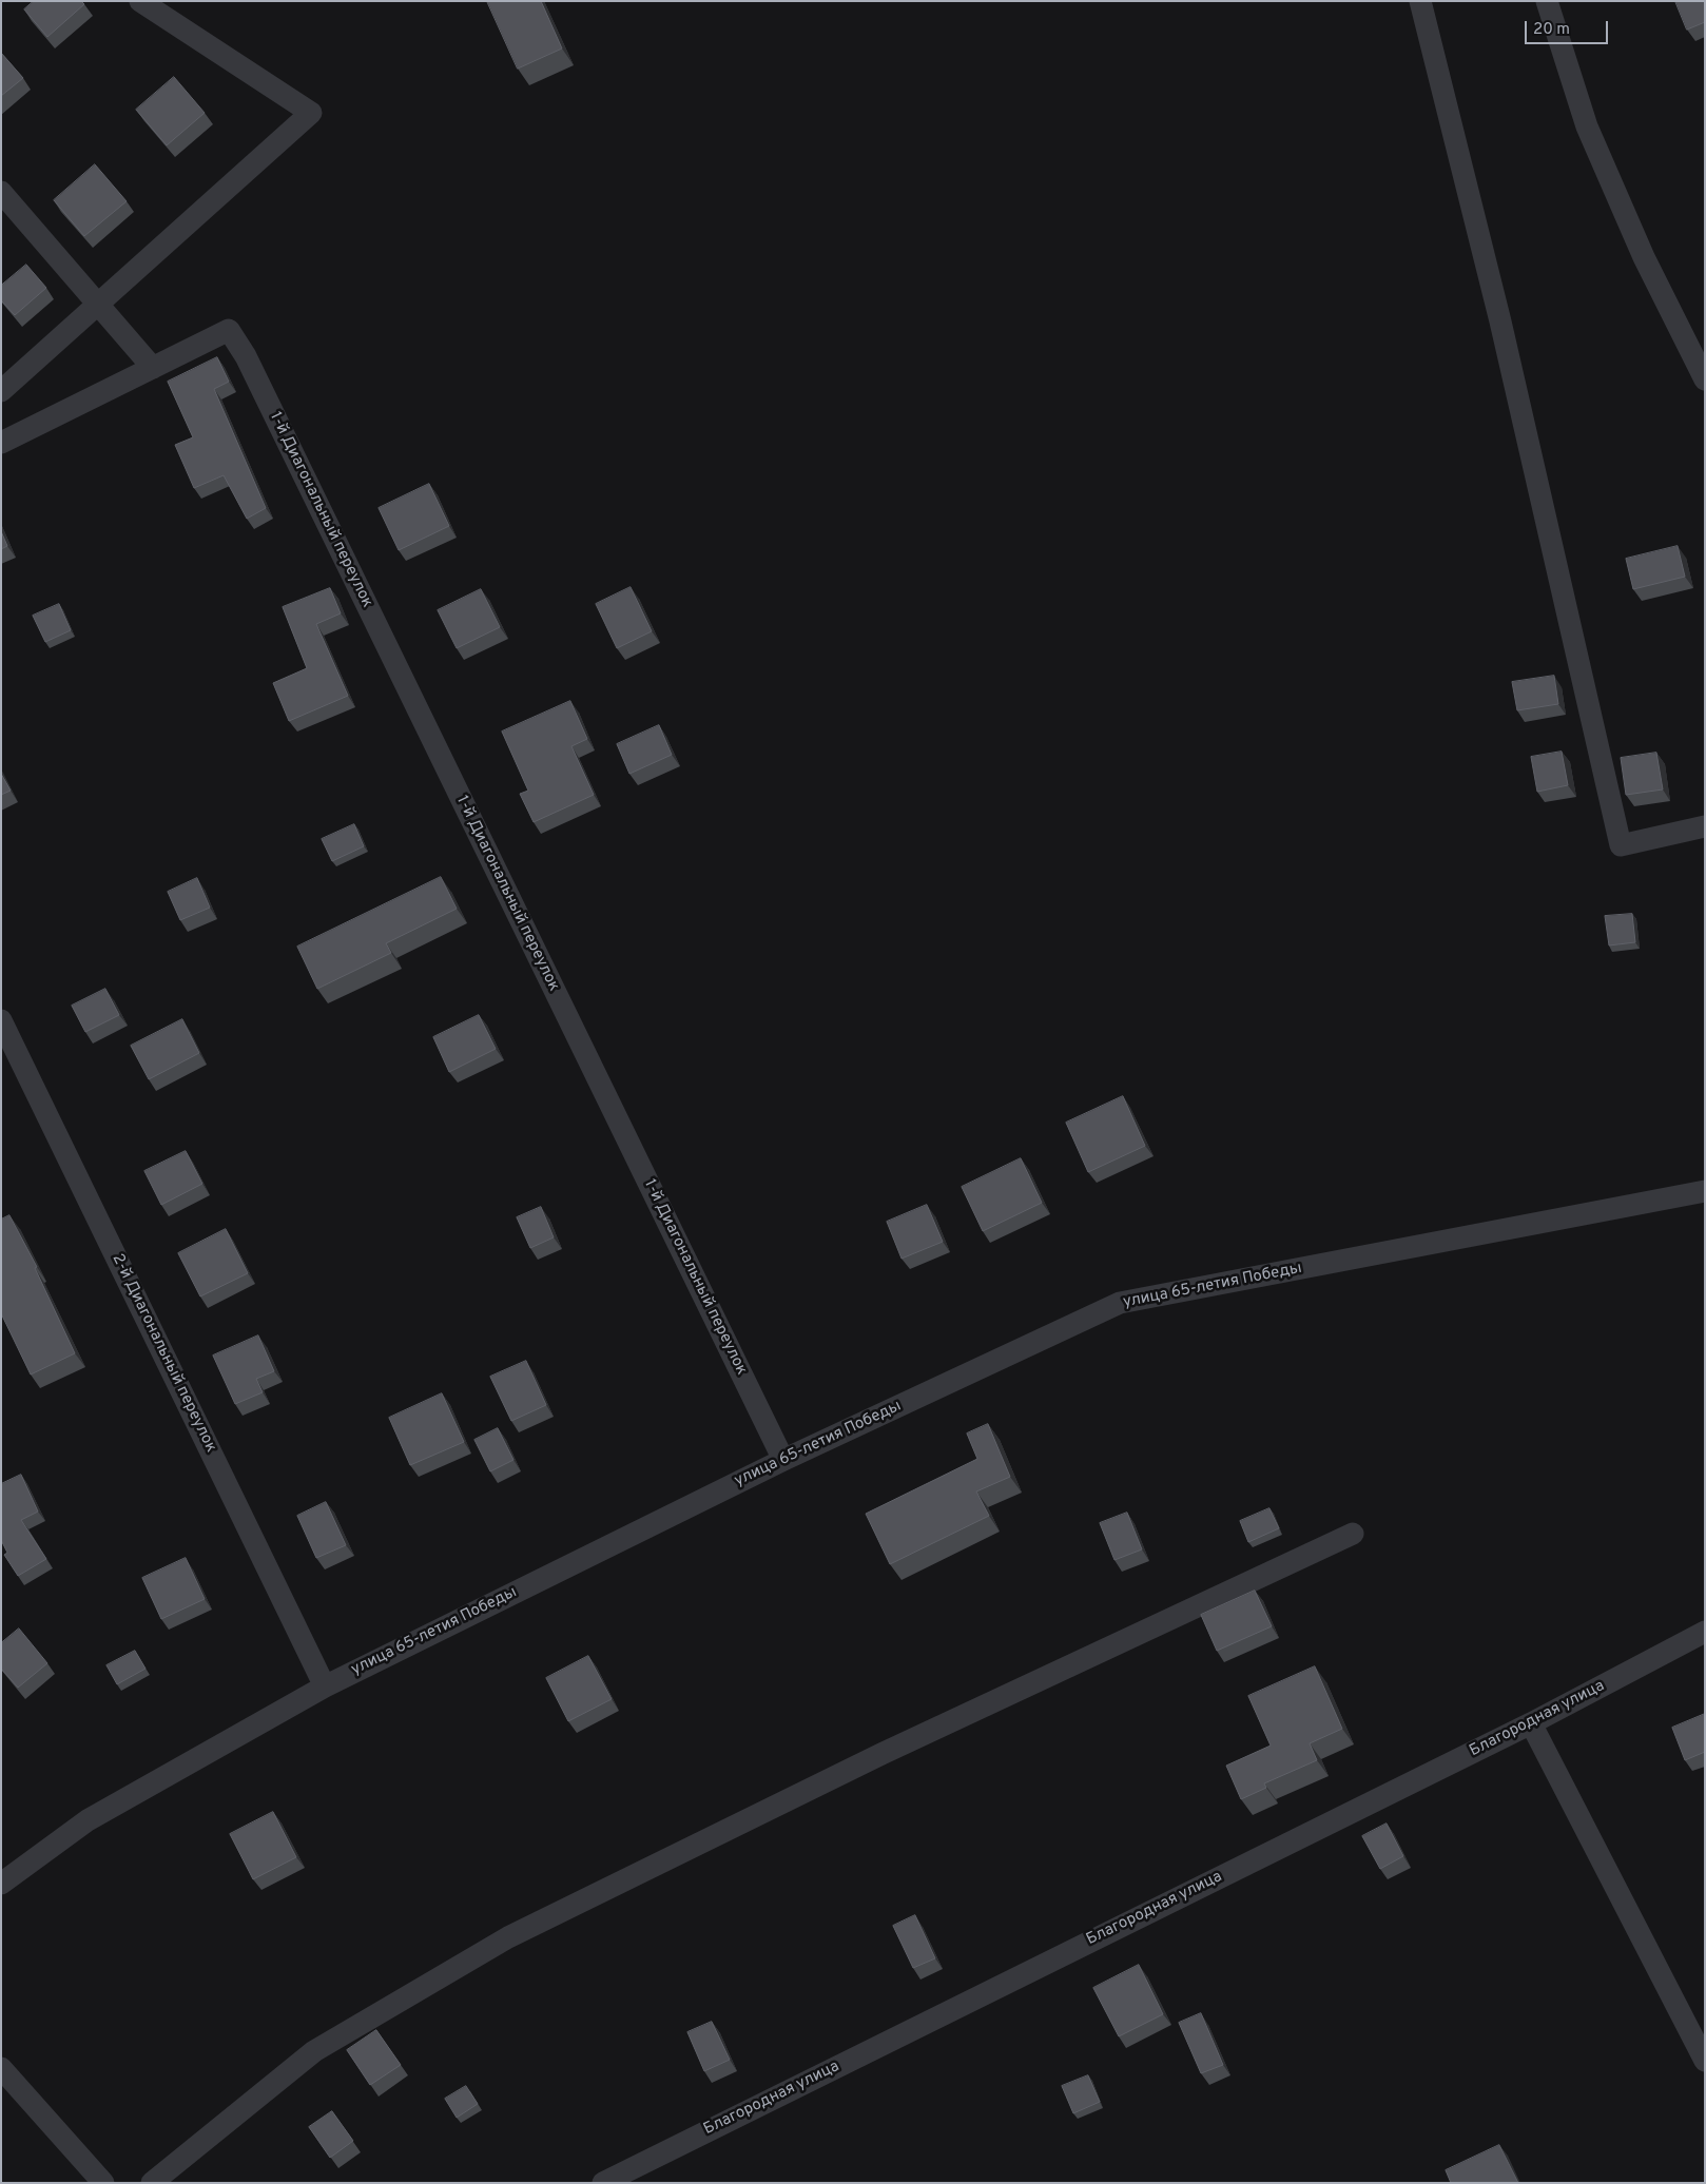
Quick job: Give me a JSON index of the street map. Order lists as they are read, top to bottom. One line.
{"streets":{"street":["1-й Диагональный переулок","улица 65-летия Победы","2-й Диагональный переулок","Благородная улица"]},"crossings":[["1-й Диагональный переулок","улица 65-летия Победы"],["улица 65-летия Победы","2-й Диагональный переулок"]],"scale_bar":"20 m"}
